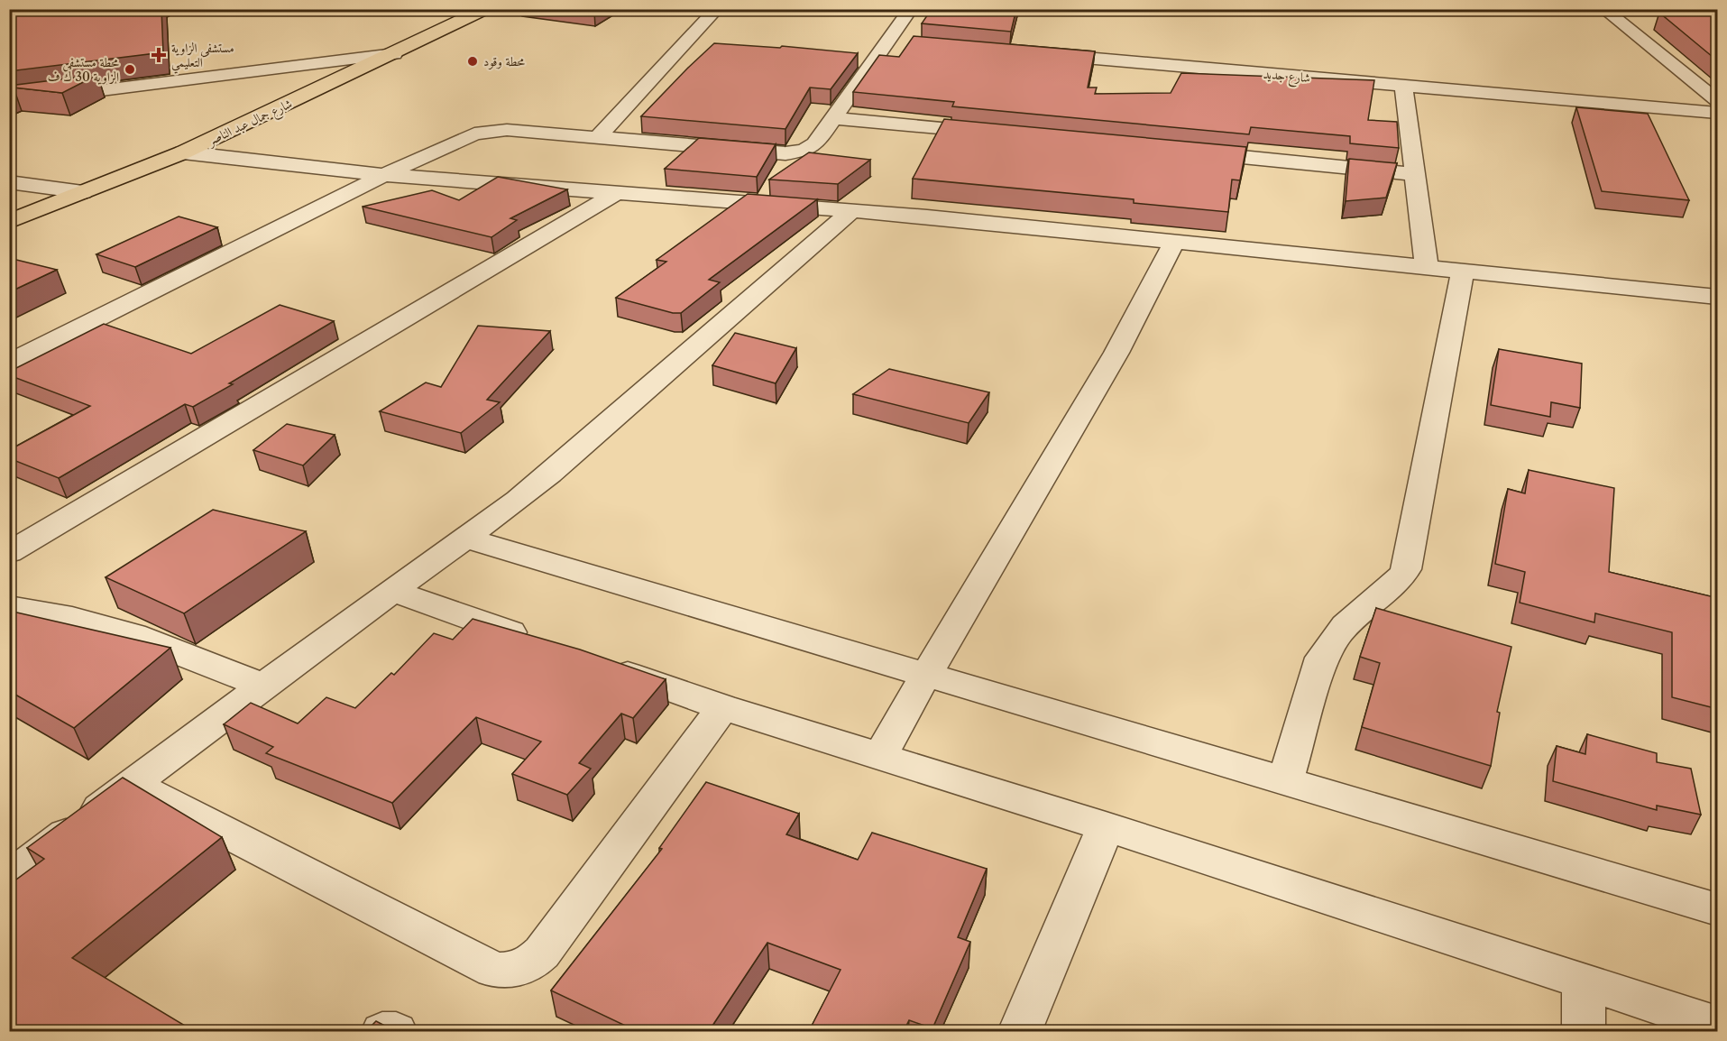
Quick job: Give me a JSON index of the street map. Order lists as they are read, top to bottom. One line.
{"streets":{"main road":["شارع جمال عبد الناصر"],"street":["شارع جديد"]},"places":{"health":["مستشفى الزاوية التعليمي"],"other":["محطة وقود","محطة مستشفي الزاوية 30 ك ف"]}}
